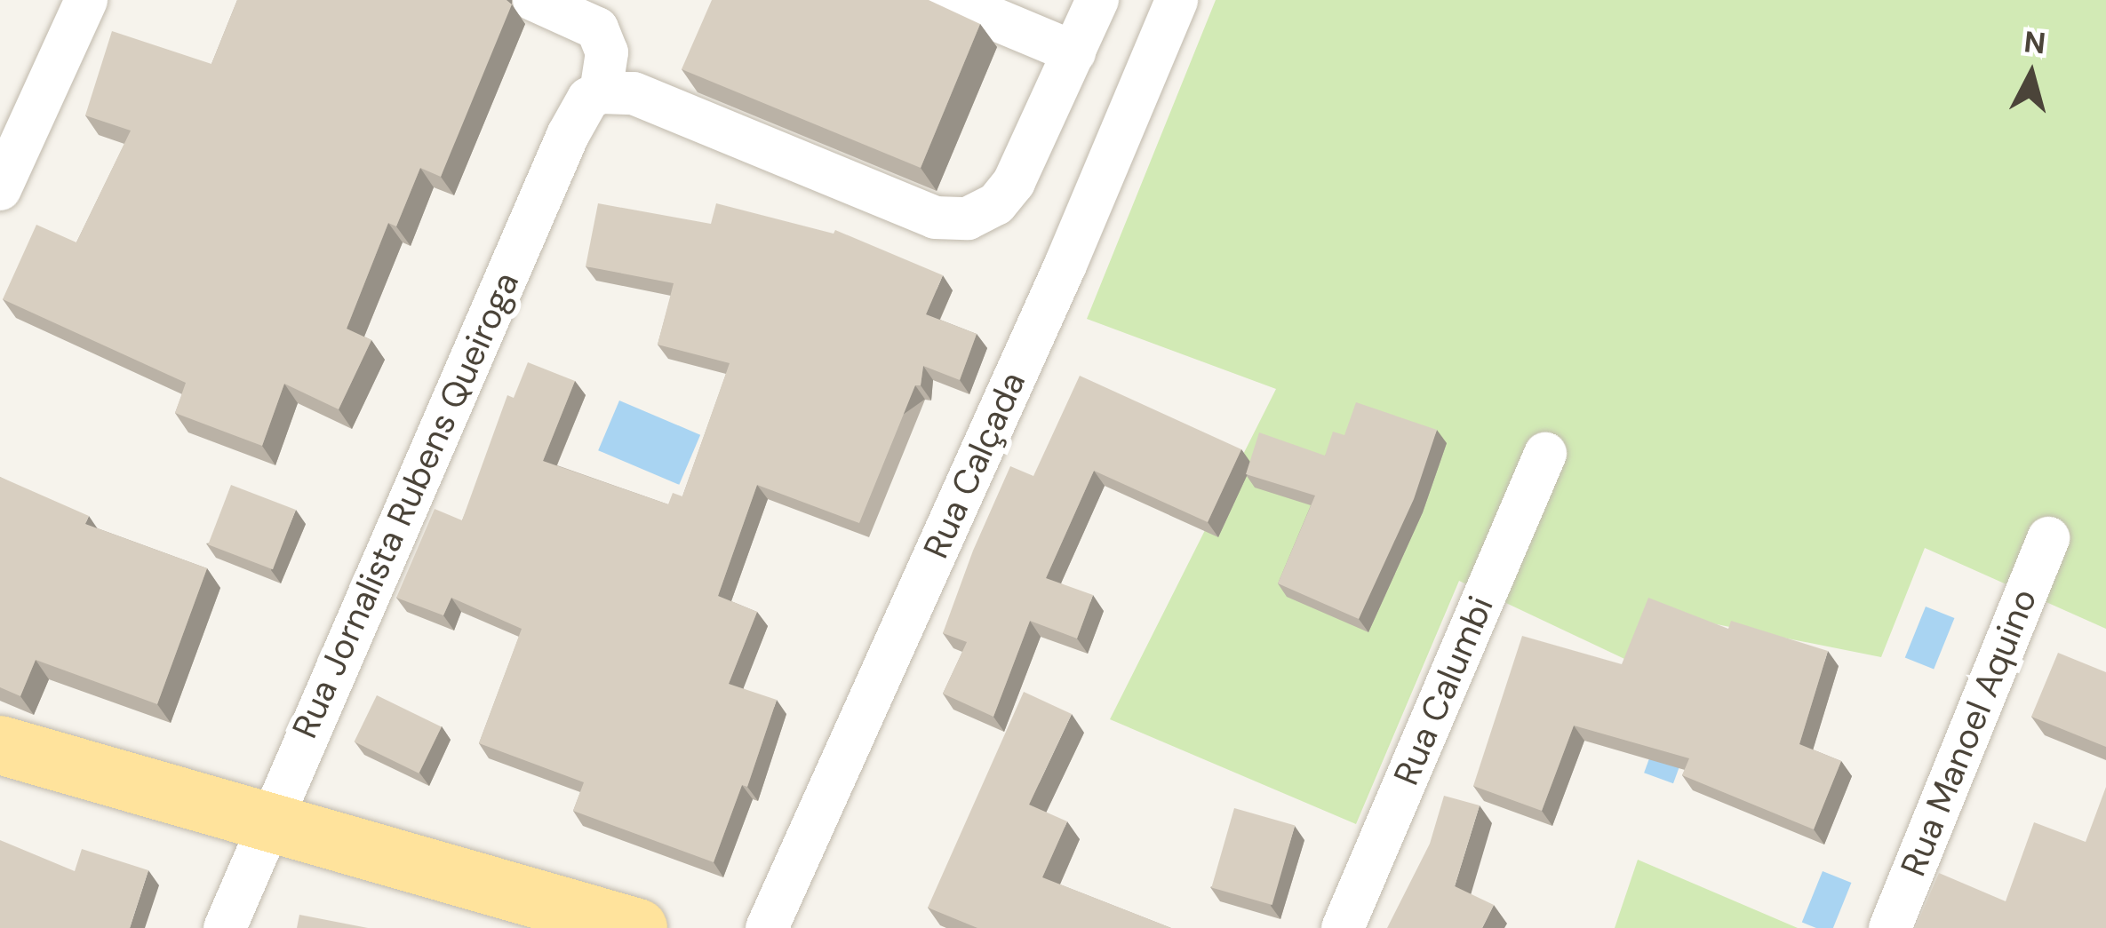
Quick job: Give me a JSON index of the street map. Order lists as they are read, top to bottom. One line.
{"streets":{"street":["Rua Calçada","Rua Jornalista Rubens Queiroga","Rua Calumbi","Rua Manoel Aquino"]},"north":"top"}
